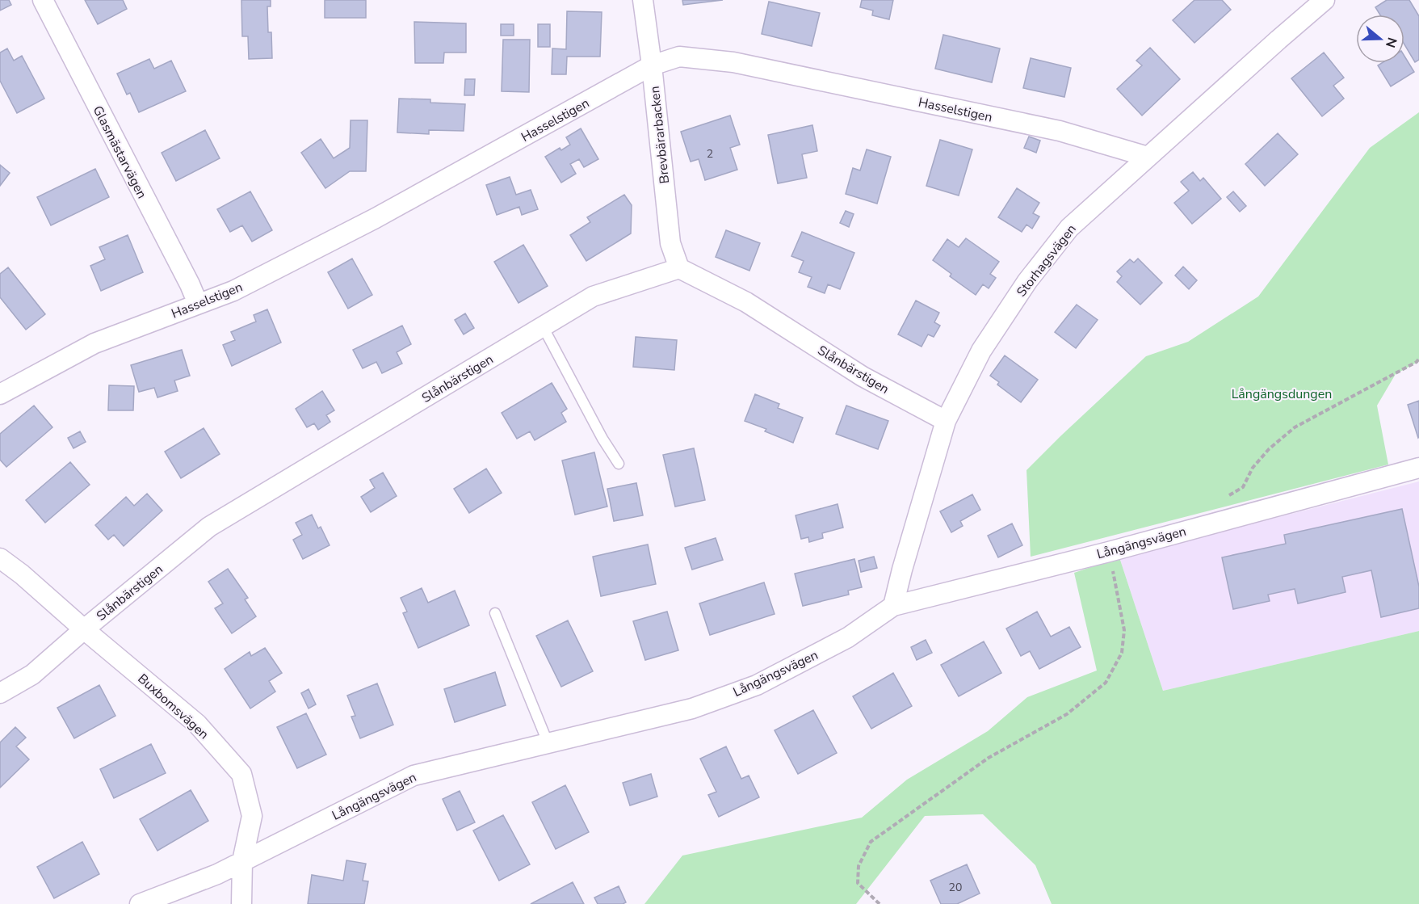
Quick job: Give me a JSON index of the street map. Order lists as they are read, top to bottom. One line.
{"streets":{"street":["Hasselstigen","Brevbärarbacken","Glasmästarvägen","Storhagsvägen","Slånbärstigen","Långängsvägen","Buxbomsvägen"]},"crossings":[["Hasselstigen","Brevbärarbacken"],["Hasselstigen","Glasmästarvägen"],["Hasselstigen","Storhagsvägen"],["Brevbärarbacken","Slånbärstigen"],["Storhagsvägen","Slånbärstigen"],["Storhagsvägen","Långängsvägen"],["Slånbärstigen","Buxbomsvägen"],["Långängsvägen","Buxbomsvägen"]],"parks":["Långängsdungen"],"house_numbers":["2","20"],"north":"right"}
